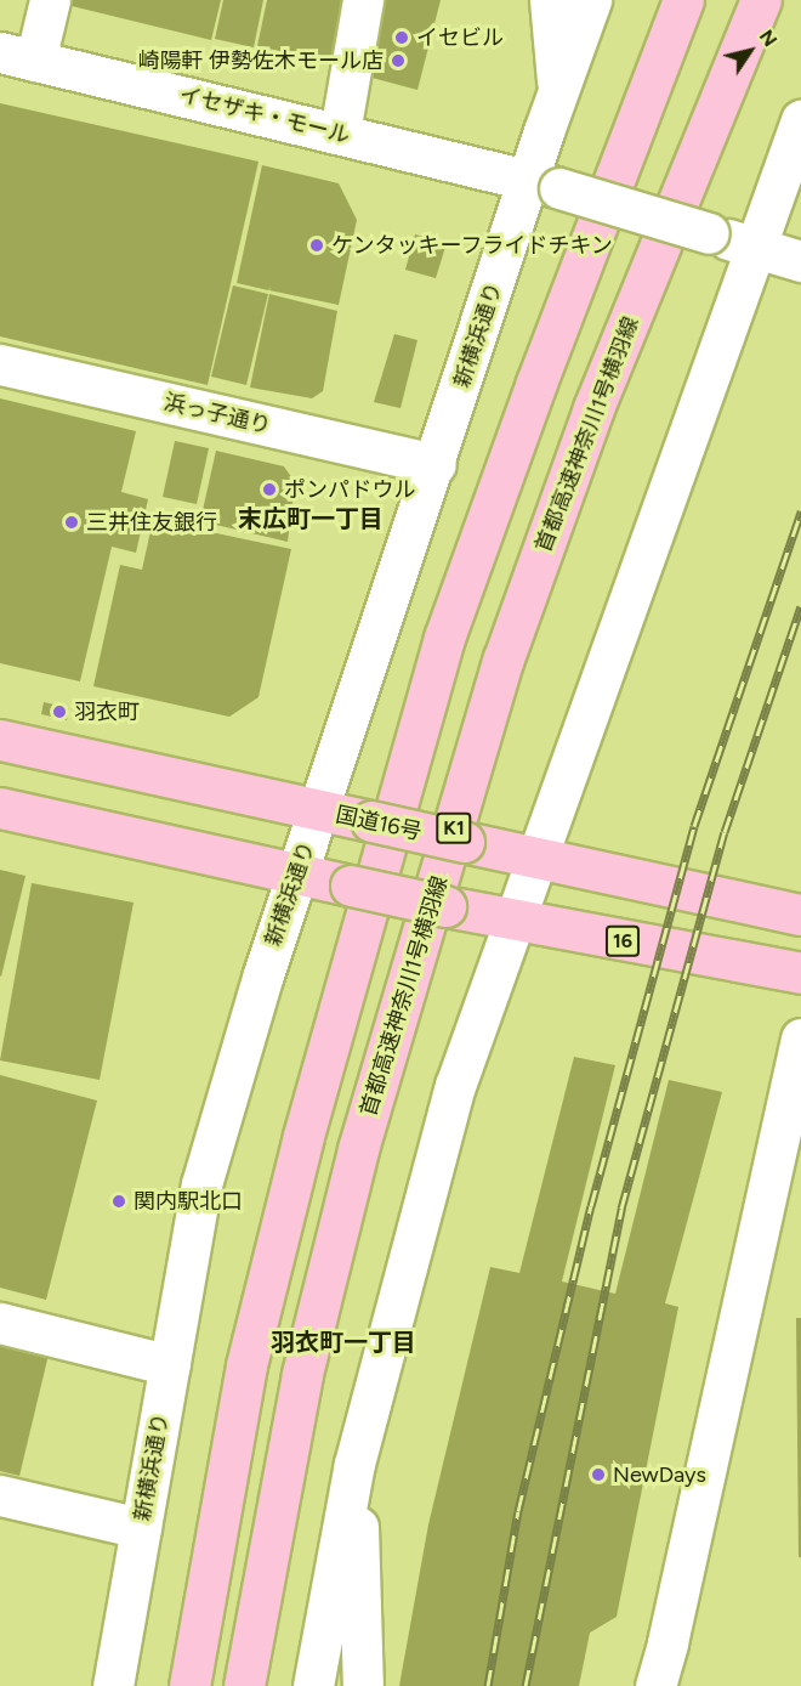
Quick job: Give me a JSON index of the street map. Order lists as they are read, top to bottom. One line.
{"streets":{"highway":["首都高速神奈川1号横羽線","国道16号","K1","16"],"street":["イセザキ・モール","新横浜通り","浜っ子通り"]},"crossings":[["イセザキ・モール","新横浜通り"],["新横浜通り","浜っ子通り"],["新横浜通り","国道16号"],["新横浜通り","16"]],"districts":["末広町一丁目","羽衣町一丁目"],"places":["イセビル","崎陽軒 伊勢佐木モール店","ケンタッキーフライドチキン","ポンパドウル","三井住友銀行","羽衣町","関内駅北口","NewDays"],"north":"top right"}
